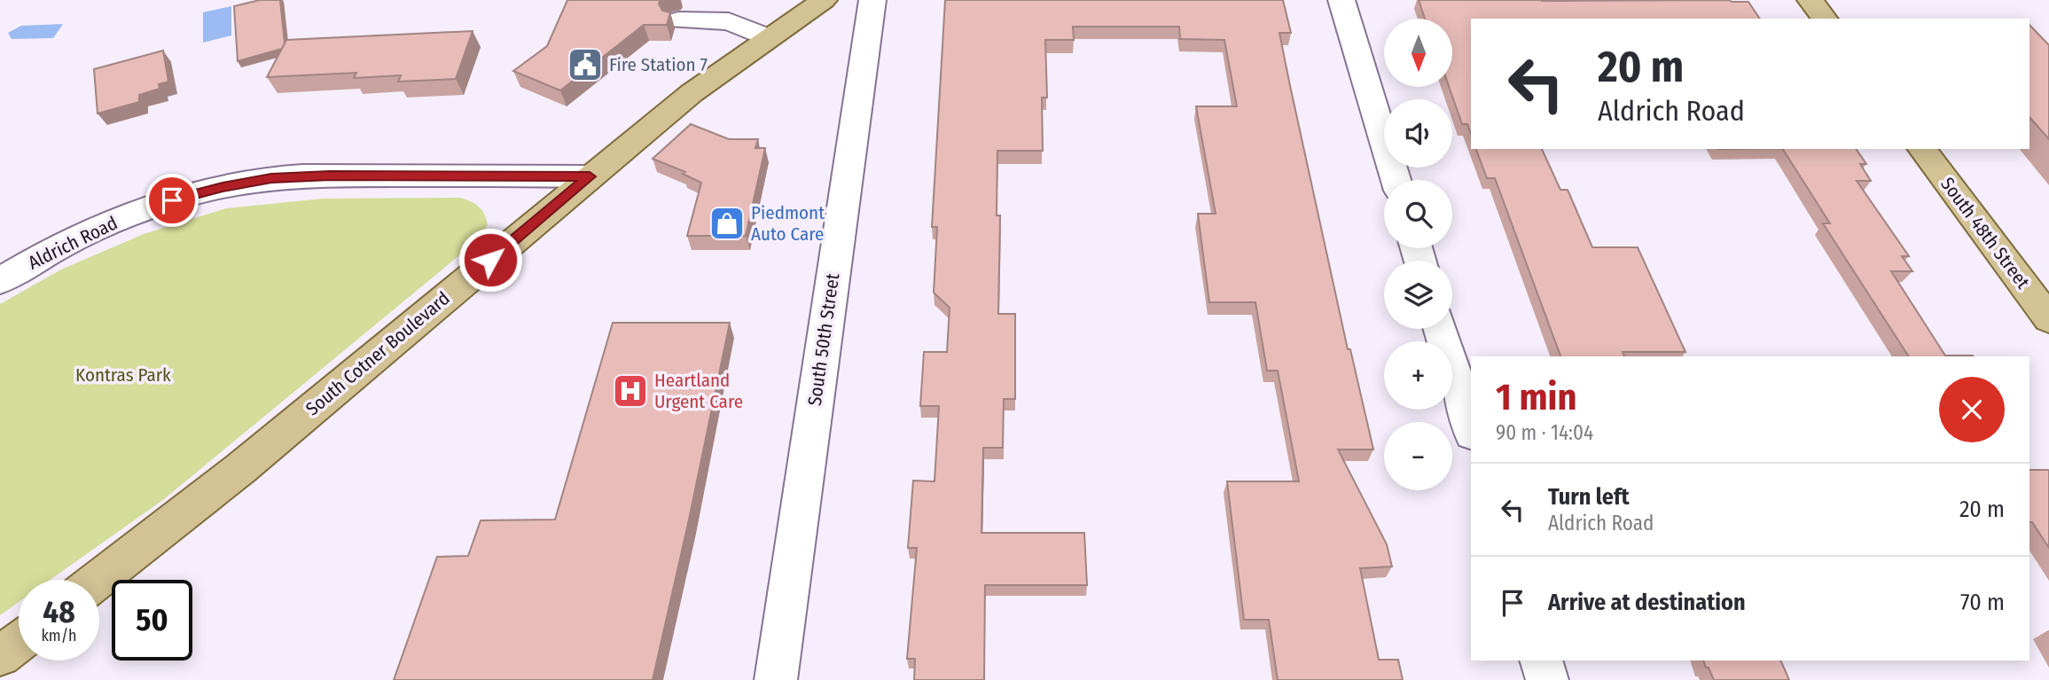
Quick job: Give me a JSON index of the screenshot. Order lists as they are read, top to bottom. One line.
{"streets":{"main road":["South 48th Street","South Cotner Boulevard"],"street":["Aldrich Road","South 50th Street"]},"crossings":[["Aldrich Road","South Cotner Boulevard"]],"parks":["Kontras Park"],"places":{"public building":["Fire Station 7"],"shop":["Piedmont Auto Care"],"hospital":["Heartland Urgent Care"]},"north":"bottom","page":{"map_buttons":["+","−"],"turn":["20 m","Aldrich Road"],"heading":["1 min","90 m · 14:04"],"list":[{"name":"Turn left","note":"Aldrich Road","value":"20 m"},{"name":"Arrive at destination","value":"70 m"}],"speed":"48 km/h","limit":"50"}}
